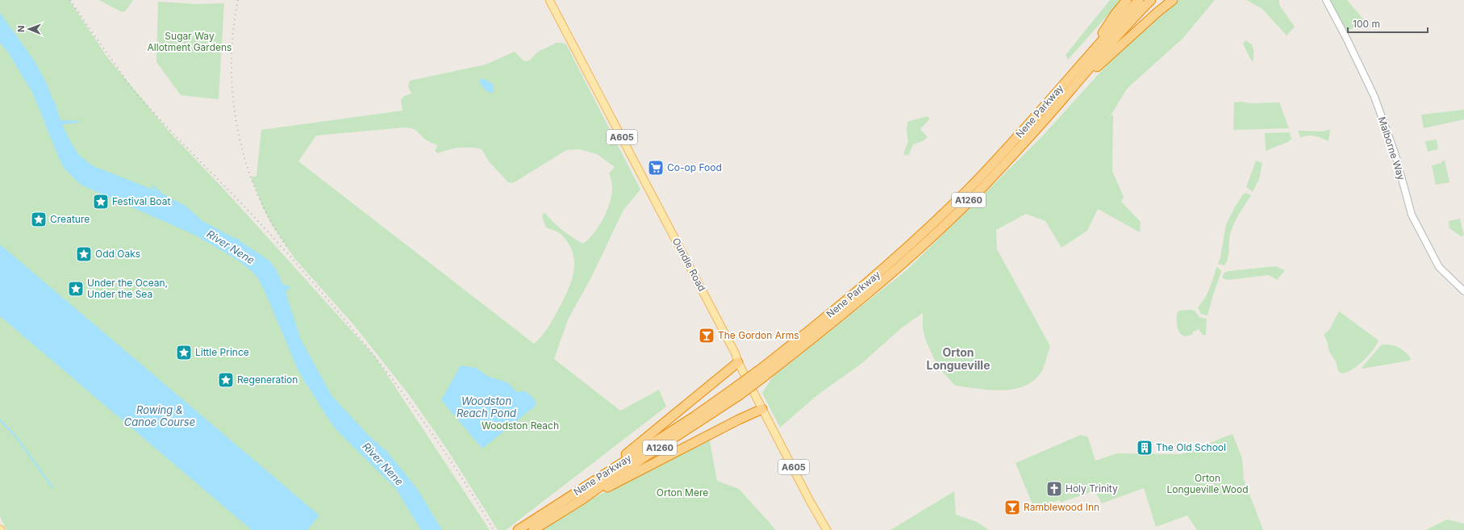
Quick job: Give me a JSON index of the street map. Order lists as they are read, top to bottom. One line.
{"streets":{"highway":["Nene Parkway","A1260"],"main road":["A605","Oundle Road"],"street":["Malborne Way"]},"districts":["Orton Longueville"],"water":["River Nene","Woodston Reach Pond","Rowing & Canoe Course"],"parks":["Sugar Way Allotment Gardens","Woodston Reach","Orton Longueville Wood","Orton Mere"],"places":{"supermarket":["Co-op Food"],"place":["Festival Boat","Creature","Odd Oaks","Under the Ocean, Under the Sea","Little Prince","Regeneration"],"bar":["The Gordon Arms","Ramblewood Inn"],"building":["The Old School"],"church":["Holy Trinity"]},"scale_bar":"100 m","north":"left"}
